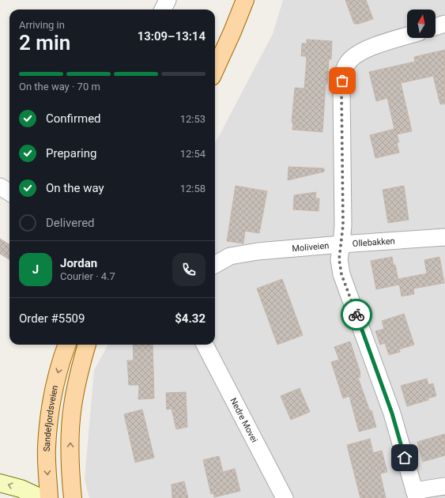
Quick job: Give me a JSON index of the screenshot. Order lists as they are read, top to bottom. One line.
{"streets":{"main road":["Sandefjordsveien"],"street":["Ollebakken","Moliveien","Nedre Movei"]},"crossings":[["Ollebakken","Moliveien"]],"north":"top","page":{"heading":["2 min","Arriving in","13:09–13:14"],"panel":["Jordan","Courier · 4.7","Order #5509","$4.32"],"bar":"On the way · 70 m","list":[["Confirmed","12:53"],["Preparing","12:54"],["On the way","12:58"],"Delivered"],"round":"J"}}
